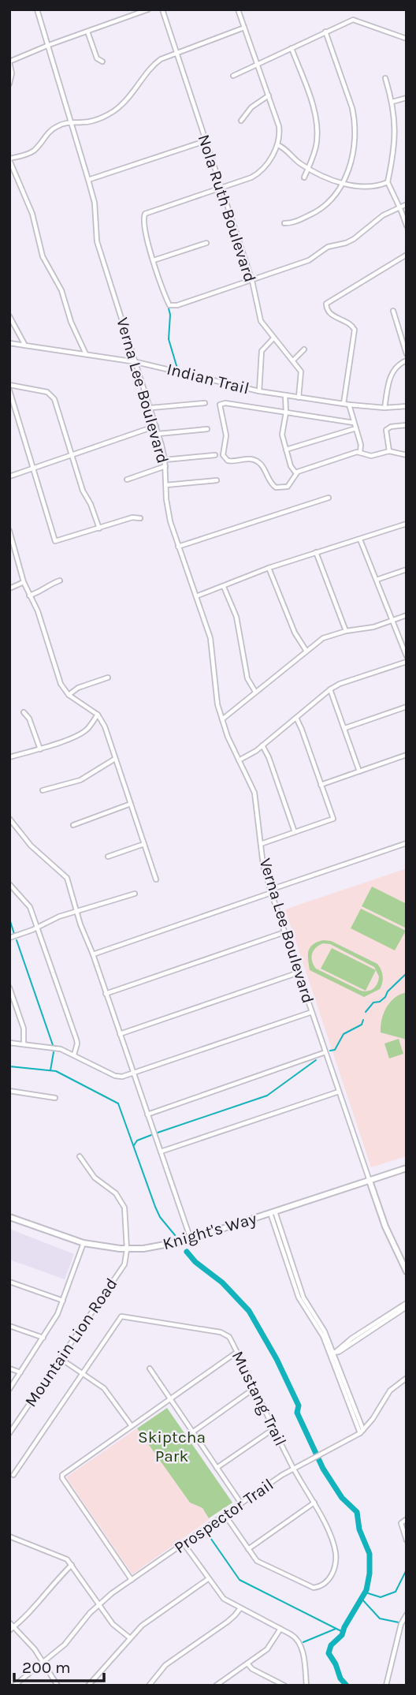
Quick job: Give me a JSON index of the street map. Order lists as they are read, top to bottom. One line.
{"streets":{"main road":["Knight's Way"],"street":["Nola Ruth Boulevard","Indian Trail","Verna Lee Boulevard","Mountain Lion Road","Mustang Trail","Prospector Trail"]},"crossings":[["Nola Ruth Boulevard","Indian Trail"],["Indian Trail","Verna Lee Boulevard"],["Verna Lee Boulevard","Knight's Way"],["Knight's Way","Mountain Lion Road"],["Mustang Trail","Prospector Trail"]],"parks":["Skiptcha Park"],"scale_bar":"200 m"}
